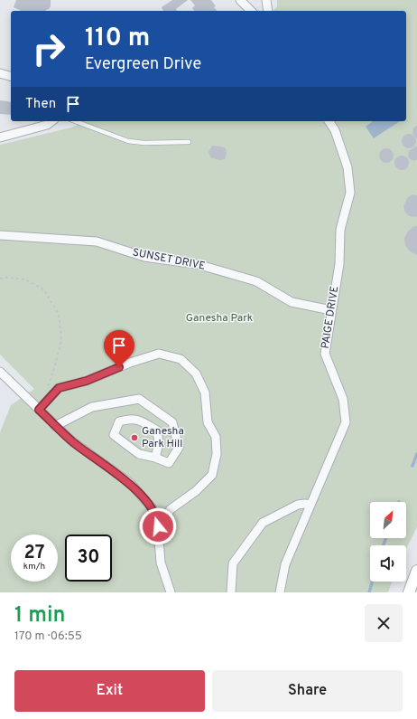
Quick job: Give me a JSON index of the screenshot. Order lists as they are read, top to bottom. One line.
{"streets":{"street":["SUNSET DRIVE","PAIGE DRIVE"]},"crossings":[["SUNSET DRIVE","PAIGE DRIVE"]],"parks":["Ganesha Park"],"places":["Ganesha Park Hill"],"north":"top right","page":{"turn":["110 m","Evergreen Drive"],"then":"Then","speed":"27 km/h","limit":"30","heading":["1 min","170 m · 06:55"],"buttons":["Exit","Share"]}}
